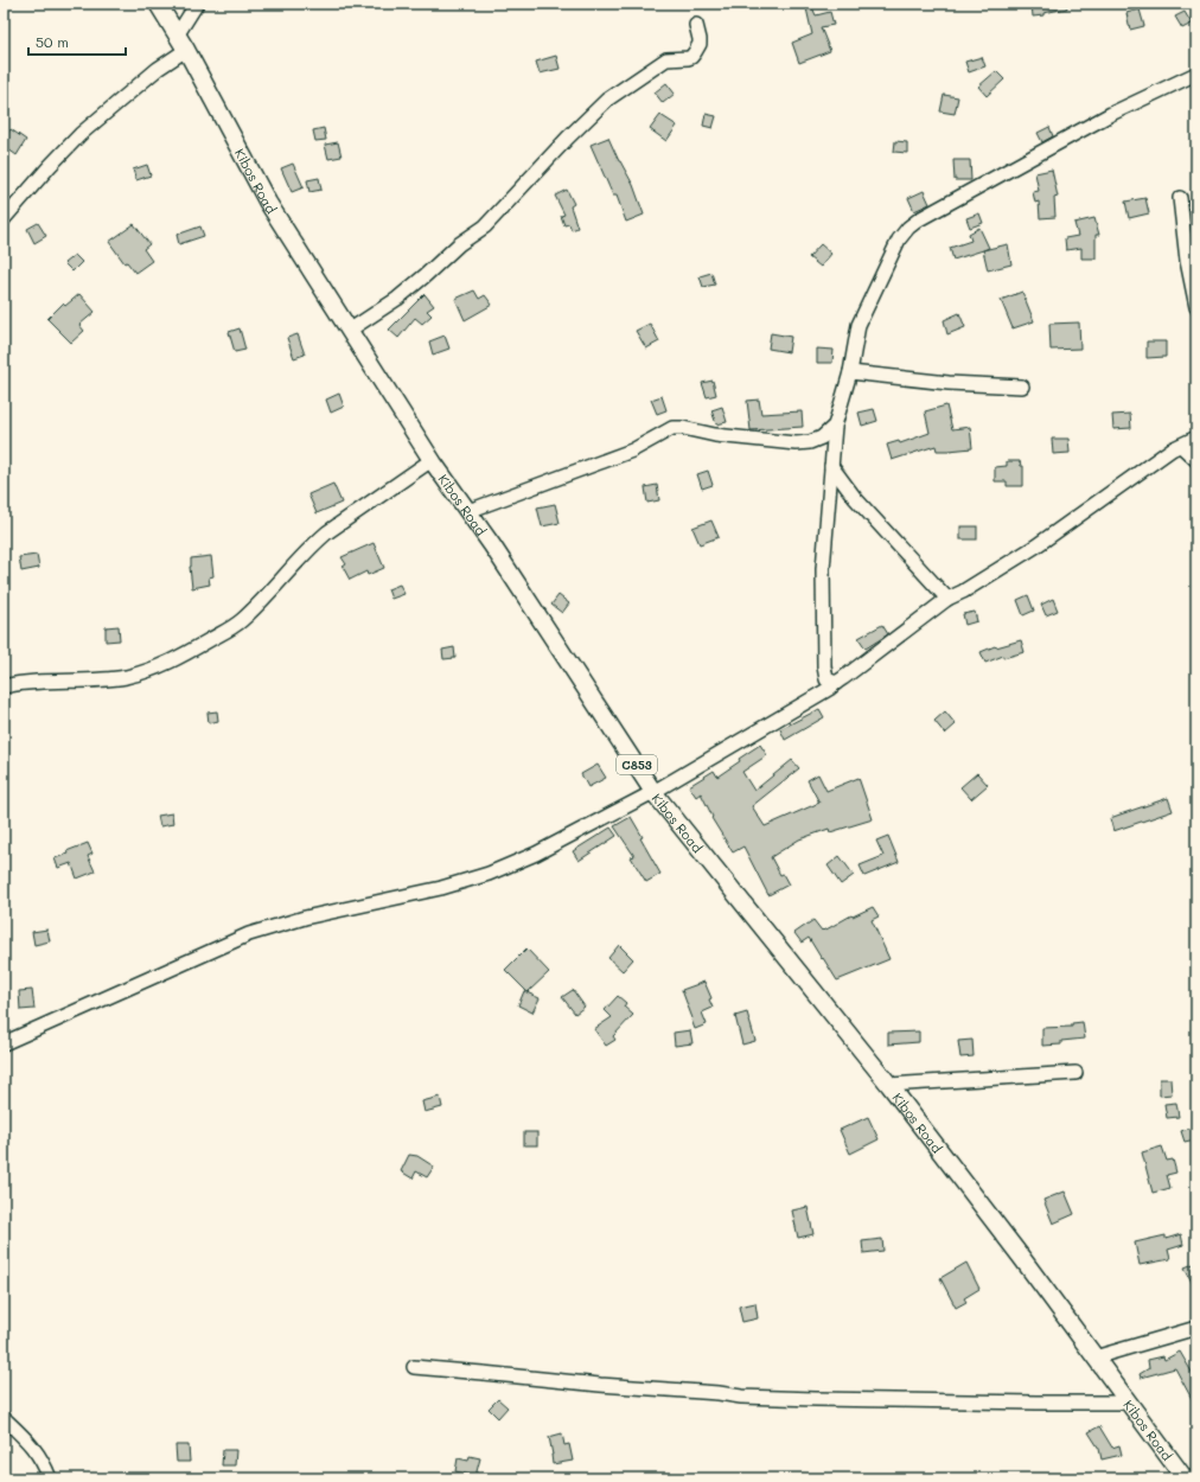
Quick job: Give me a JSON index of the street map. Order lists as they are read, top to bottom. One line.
{"streets":{"main road":["Kibos Road","C853"]},"scale_bar":"50 m"}
